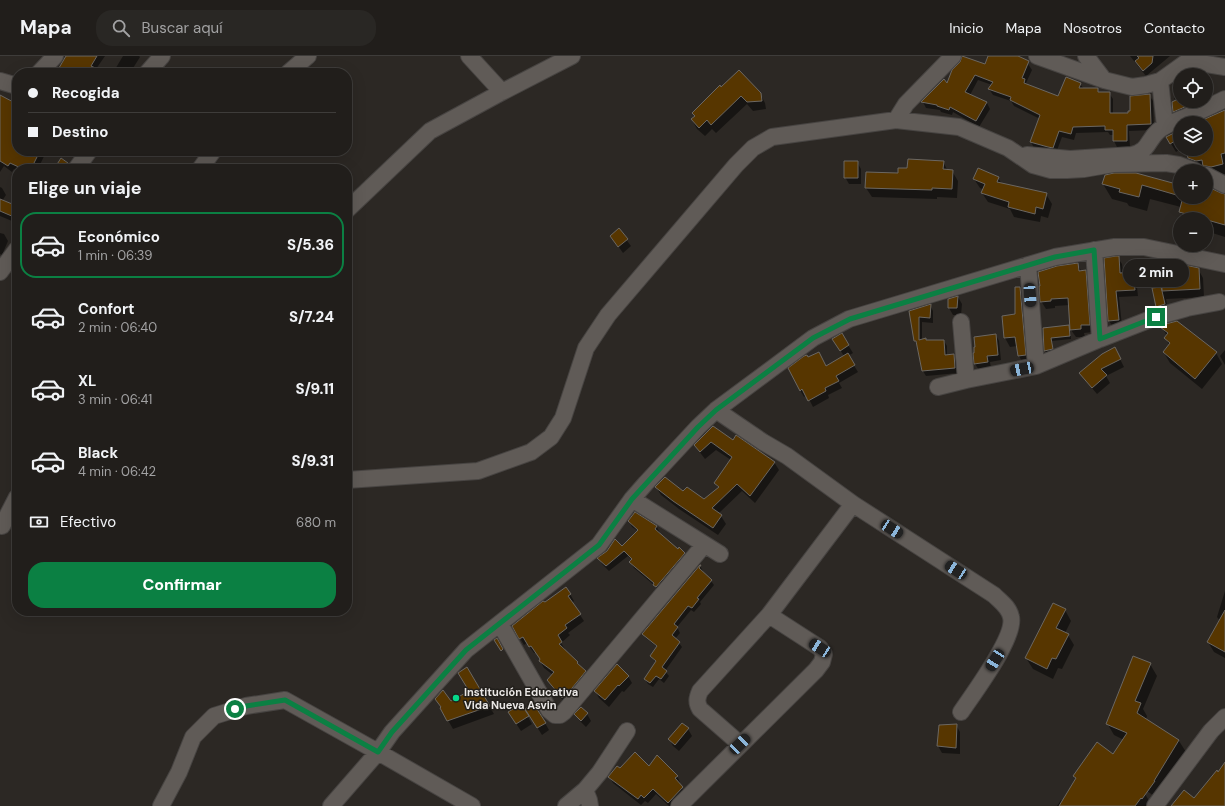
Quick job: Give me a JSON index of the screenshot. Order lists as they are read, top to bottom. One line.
{"places":["Institución Educativa Vida Nueva Asvin"],"page":{"header":"Mapa","search":"Buscar aquí","nav":["Inicio","Mapa","Nosotros","Contacto"],"map_buttons":["+","−"],"banner":["Recogida","Destino"],"heading":"Elige un viaje","list":[{"name":"Económico","note":"1 min · 06:39","value":"S/5.36"},{"name":"Confort","note":"2 min · 06:40","value":"S/7.24"},{"name":"XL","note":"3 min · 06:41","value":"S/9.11"},{"name":"Black","note":"4 min · 06:42","value":"S/9.31"}],"bubble":"2 min","pay":["Efectivo","680 m"],"buttons":"Confirmar"}}
